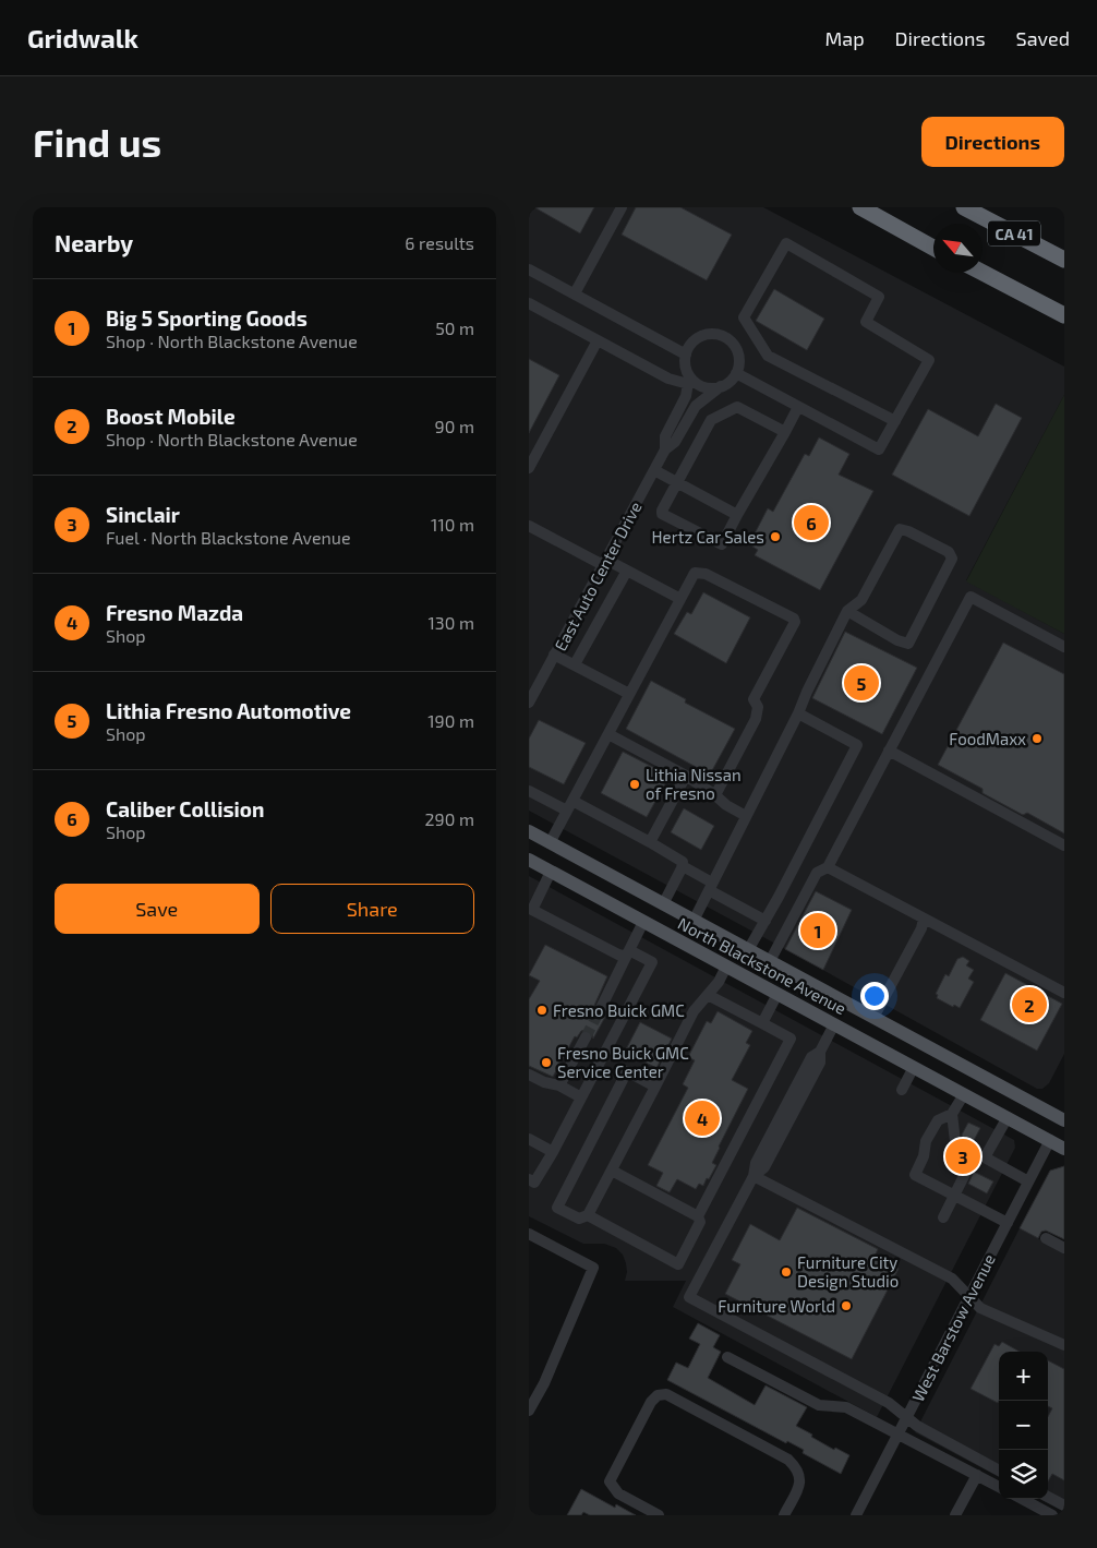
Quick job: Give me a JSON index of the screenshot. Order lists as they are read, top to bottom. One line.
{"streets":{"highway":["CA 41"],"main road":["North Blackstone Avenue"],"street":["East Auto Center Drive","West Barstow Avenue"]},"crossings":[["North Blackstone Avenue","West Barstow Avenue"]],"places":["Hertz Car Sales","FoodMaxx","Lithia Nissan of Fresno","Fresno Buick GMC","Fresno Buick GMC Service Center","Furniture City Design Studio","Furniture World"],"north":"top left","page":{"header":"Gridwalk","nav":["Map","Directions","Saved"],"buttons":["Directions",["Save","Share"]],"title":"Find us","heading":["Nearby","6 results"],"list":[{"mark":"1","name":"Big 5 Sporting Goods","note":"Shop · North Blackstone Avenue","value":"50 m"},{"mark":"2","name":"Boost Mobile","note":"Shop · North Blackstone Avenue","value":"90 m"},{"mark":"3","name":"Sinclair","note":"Fuel · North Blackstone Avenue","value":"110 m"},{"mark":"4","name":"Fresno Mazda","note":"Shop","value":"130 m"},{"mark":"5","name":"Lithia Fresno Automotive","note":"Shop","value":"190 m"},{"mark":"6","name":"Caliber Collision","note":"Shop","value":"290 m"}],"pins":["6","5","1","2","4","3"],"map_buttons":["+","−"]}}
